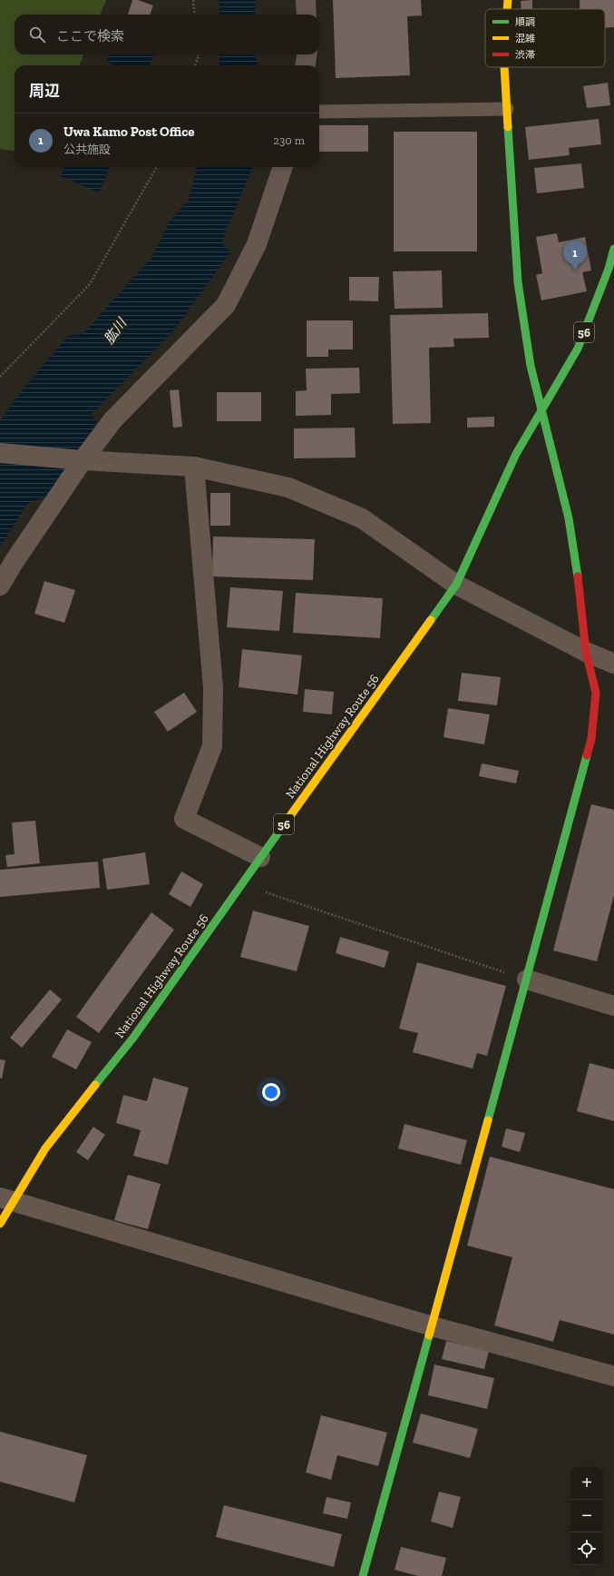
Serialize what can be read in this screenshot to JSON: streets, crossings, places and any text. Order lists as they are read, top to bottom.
{
  "streets": {
    "main road": ["56", "National Highway Route 56"]
  },
  "water": ["肱川"],
  "legend": ["順調", "混雑", "渋滞"],
  "page": {
    "search": "ここで検索",
    "heading": "周辺",
    "list": [
      {
        "mark": "1",
        "name": "Uwa Kamo Post Office",
        "note": "公共施設",
        "value": "230 m"
      }
    ],
    "pins": "1",
    "map_buttons": ["+", "−"]
  }
}
